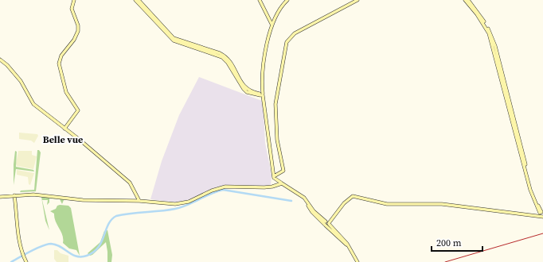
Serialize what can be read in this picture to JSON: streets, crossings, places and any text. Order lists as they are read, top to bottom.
{
  "districts": ["Belle vue"],
  "scale_bar": "200 m"
}
